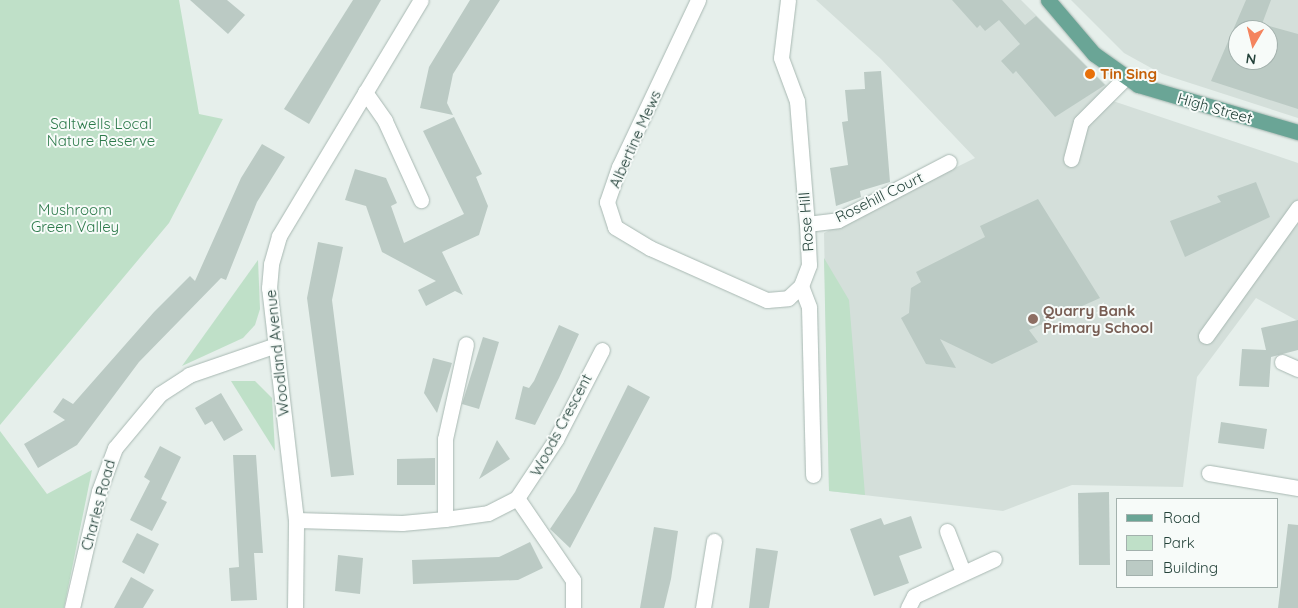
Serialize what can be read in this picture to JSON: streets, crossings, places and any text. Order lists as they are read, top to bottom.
{
  "streets": {
    "main road": ["High Street"],
    "street": [
      "Albertine Mews",
      "Rosehill Court",
      "Rose Hill",
      "Woodland Avenue",
      "Woods Crescent",
      "Charles Road"
    ]
  },
  "crossings": [
    ["Albertine Mews", "Rose Hill"],
    ["Rosehill Court", "Rose Hill"],
    ["Woodland Avenue", "Woods Crescent"],
    ["Woodland Avenue", "Charles Road"]
  ],
  "parks": ["Saltwells Local Nature Reserve", "Mushroom Green Valley"],
  "places": ["Tin Sing", "Quarry Bank Primary School"],
  "legend": ["Road", "Park", "Building"],
  "north": "bottom"
}
